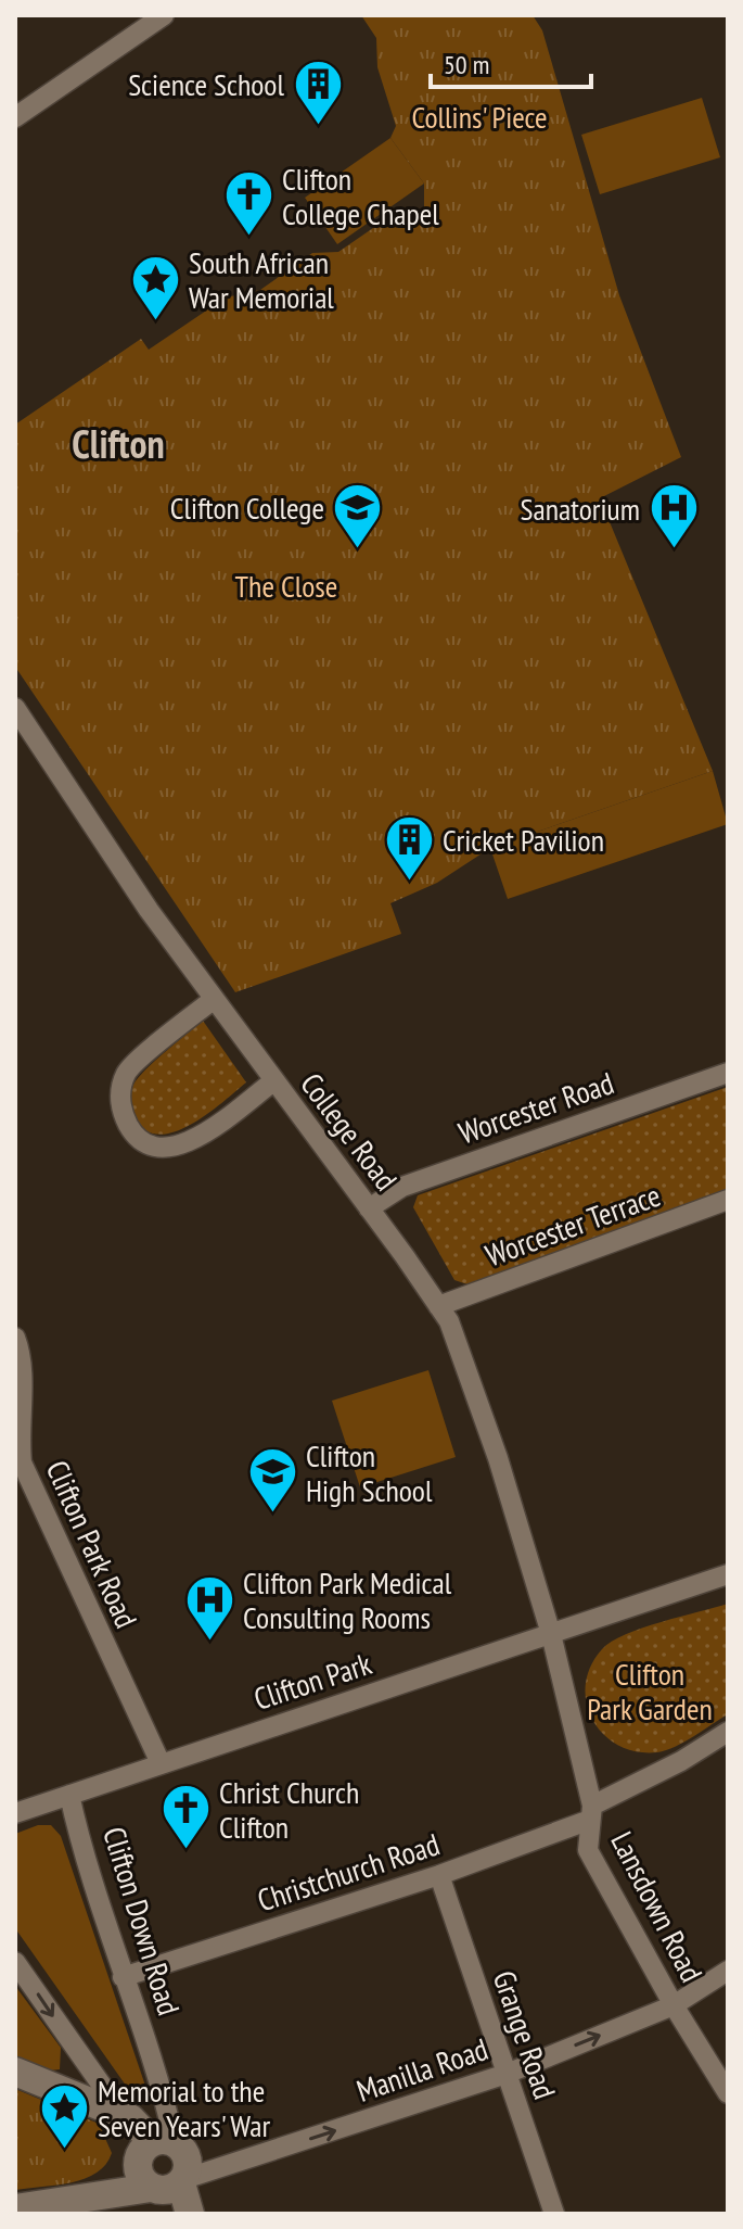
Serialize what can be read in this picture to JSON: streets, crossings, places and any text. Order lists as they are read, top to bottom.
{
  "streets": {
    "main road": ["Clifton Down Road"],
    "street": [
      "Worcester Road",
      "College Road",
      "Worcester Terrace",
      "Clifton Park Road",
      "Clifton Park",
      "Christchurch Road",
      "Lansdown Road",
      "Grange Road",
      "Manilla Road"
    ]
  },
  "crossings": [
    ["Worcester Road", "College Road"],
    ["College Road", "Worcester Terrace"],
    ["College Road", "Clifton Park"],
    ["College Road", "Lansdown Road"],
    ["Clifton Park Road", "Clifton Park"],
    ["Clifton Park", "Lansdown Road"],
    ["Clifton Park", "Clifton Down Road"],
    ["Christchurch Road", "Lansdown Road"],
    ["Christchurch Road", "Clifton Down Road"],
    ["Christchurch Road", "Grange Road"],
    ["Lansdown Road", "Manilla Road"],
    ["Clifton Down Road", "Manilla Road"],
    ["Grange Road", "Manilla Road"]
  ],
  "one_way": ["Manilla Road"],
  "districts": ["Clifton"],
  "parks": ["Collins' Piece", "The Close", "Clifton Park Garden"],
  "places": {
    "building": ["Science School", "Cricket Pavilion"],
    "church": ["Clifton College Chapel", "Christ Church Clifton"],
    "place": ["South African War Memorial", "Memorial to the Seven Years' War"],
    "school or university": ["Clifton College", "Clifton High School"],
    "hospital": ["Sanatorium", "Clifton Park Medical Consulting Rooms"]
  },
  "scale_bar": "50 m"
}
